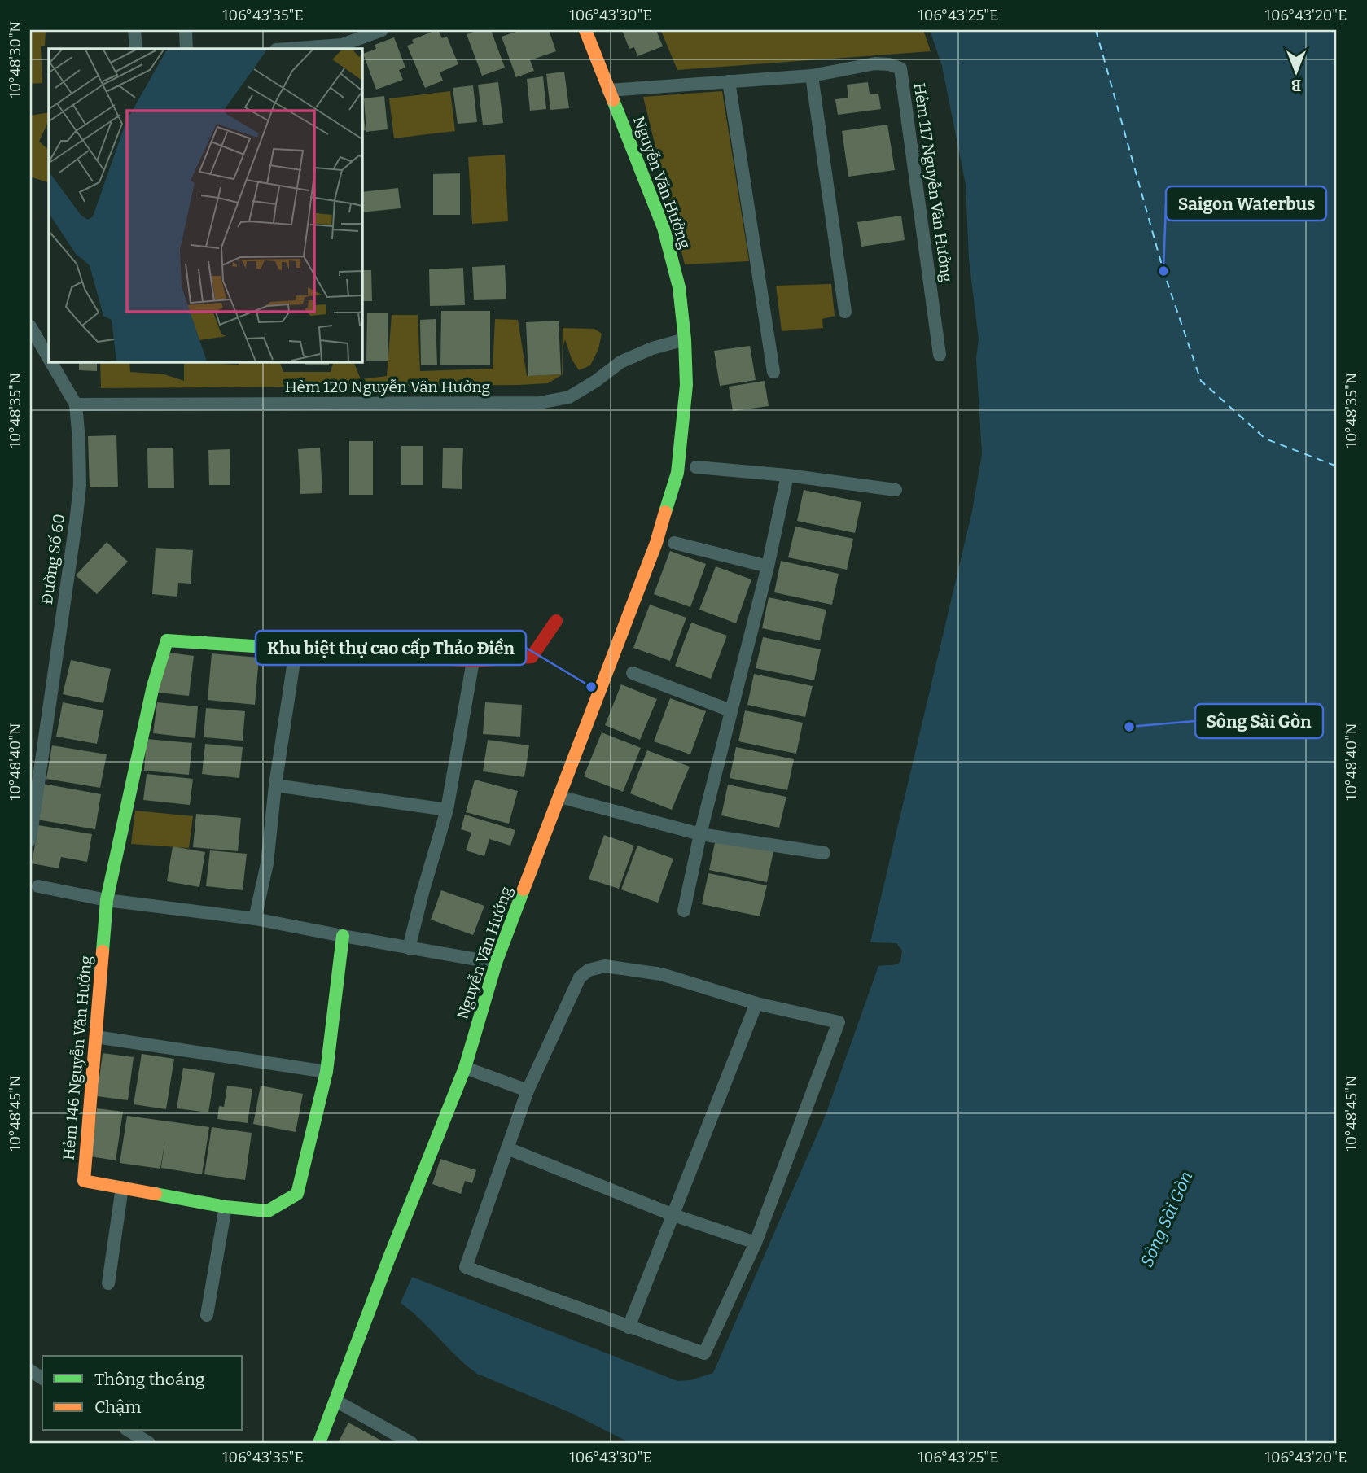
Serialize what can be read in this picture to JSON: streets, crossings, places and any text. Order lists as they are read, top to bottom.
{
  "streets": {
    "main road": ["Nguyễn Văn Hưởng", "Hẻm 146 Nguyễn Văn Hưởng"],
    "street": ["Hẻm 117 Nguyễn Văn Hưởng", "Hẻm 120 Nguyễn Văn Hưởng", "Đường Số 60"]
  },
  "crossings": [
    ["Nguyễn Văn Hưởng", "Hẻm 117 Nguyễn Văn Hưởng"],
    ["Nguyễn Văn Hưởng", "Hẻm 120 Nguyễn Văn Hưởng"],
    ["Hẻm 120 Nguyễn Văn Hưởng", "Đường Số 60"]
  ],
  "water": ["Sông Sài Gòn"],
  "places": ["Saigon Waterbus", "Khu biệt thự cao cấp Thảo Điền", "Sông Sài Gòn"],
  "legend": ["Thông thoáng", "Chậm"],
  "north": "bottom",
  "coordinates": [
    "106°43'35\"E",
    "106°43'30\"E",
    "106°43'25\"E",
    "106°43'20\"E",
    "10°48'30\"N",
    "10°48'35\"N",
    "10°48'40\"N",
    "10°48'45\"N"
  ]
}
